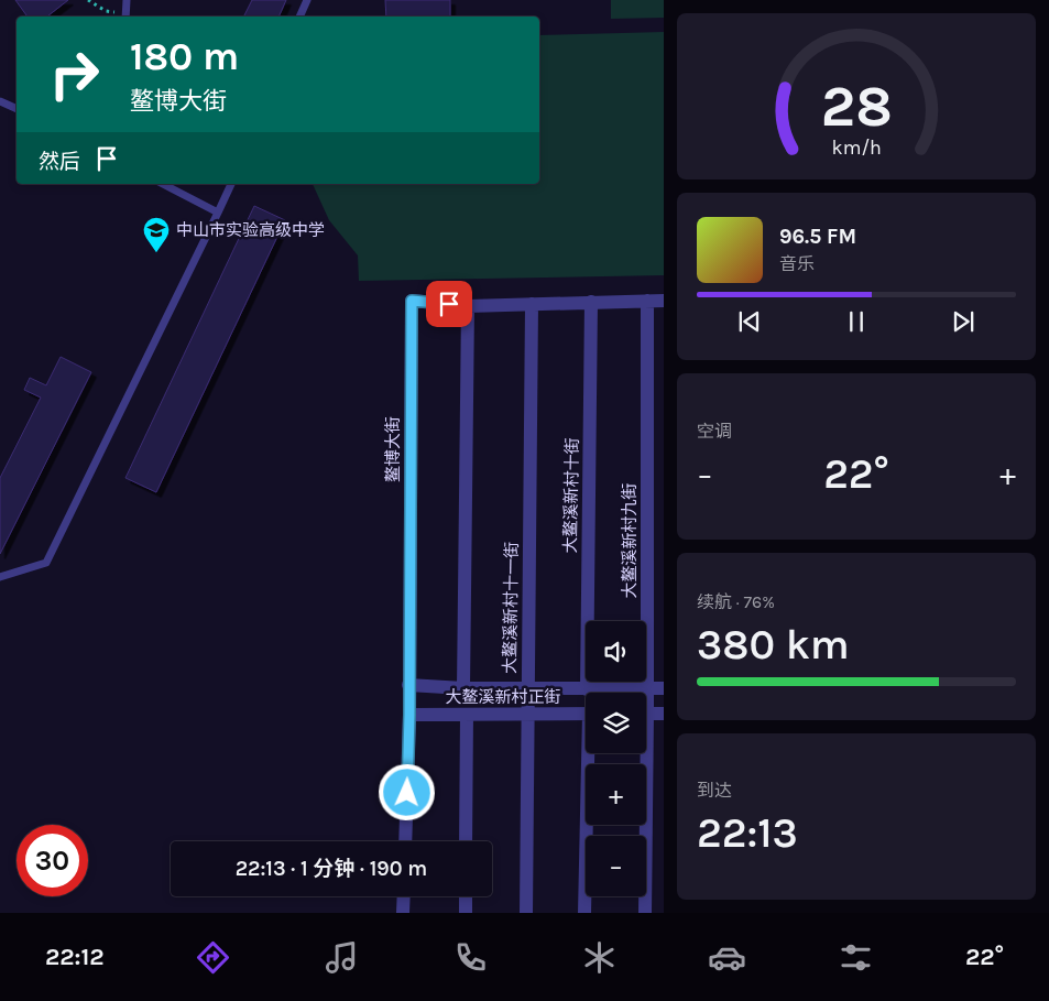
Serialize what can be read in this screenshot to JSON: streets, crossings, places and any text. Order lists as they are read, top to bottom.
{
  "streets": {
    "street": [
      "鳌博大街",
      "大鳌溪新村十街",
      "大鳌溪新村九街",
      "大鳌溪新村十一街",
      "大鳌溪新村正街"
    ]
  },
  "crossings": [
    ["鳌博大街", "大鳌溪新村十街"],
    ["鳌博大街", "大鳌溪新村九街"],
    ["鳌博大街", "大鳌溪新村十一街"],
    ["鳌博大街", "大鳌溪新村正街"],
    ["大鳌溪新村十街", "大鳌溪新村正街"],
    ["大鳌溪新村九街", "大鳌溪新村正街"],
    ["大鳌溪新村十一街", "大鳌溪新村正街"]
  ],
  "places": {
    "school or university": ["中山市实验高级中学"]
  },
  "page": {
    "turn": ["180 m", "鳌博大街"],
    "then": "然后",
    "song": ["96.5 FM", "音乐"],
    "tile": [
      "空调",
      ["续航 · 76%", "380 km"],
      ["到达", "22:13"]
    ],
    "heat": ["−", "22°", "+"],
    "map_buttons": ["+", "−"],
    "limit": "30",
    "trip": "22:13 · 1 分钟 · 190 m",
    "tabs": ["22:12", "22°"],
    "gauge": ["28", "km/h"]
  }
}
